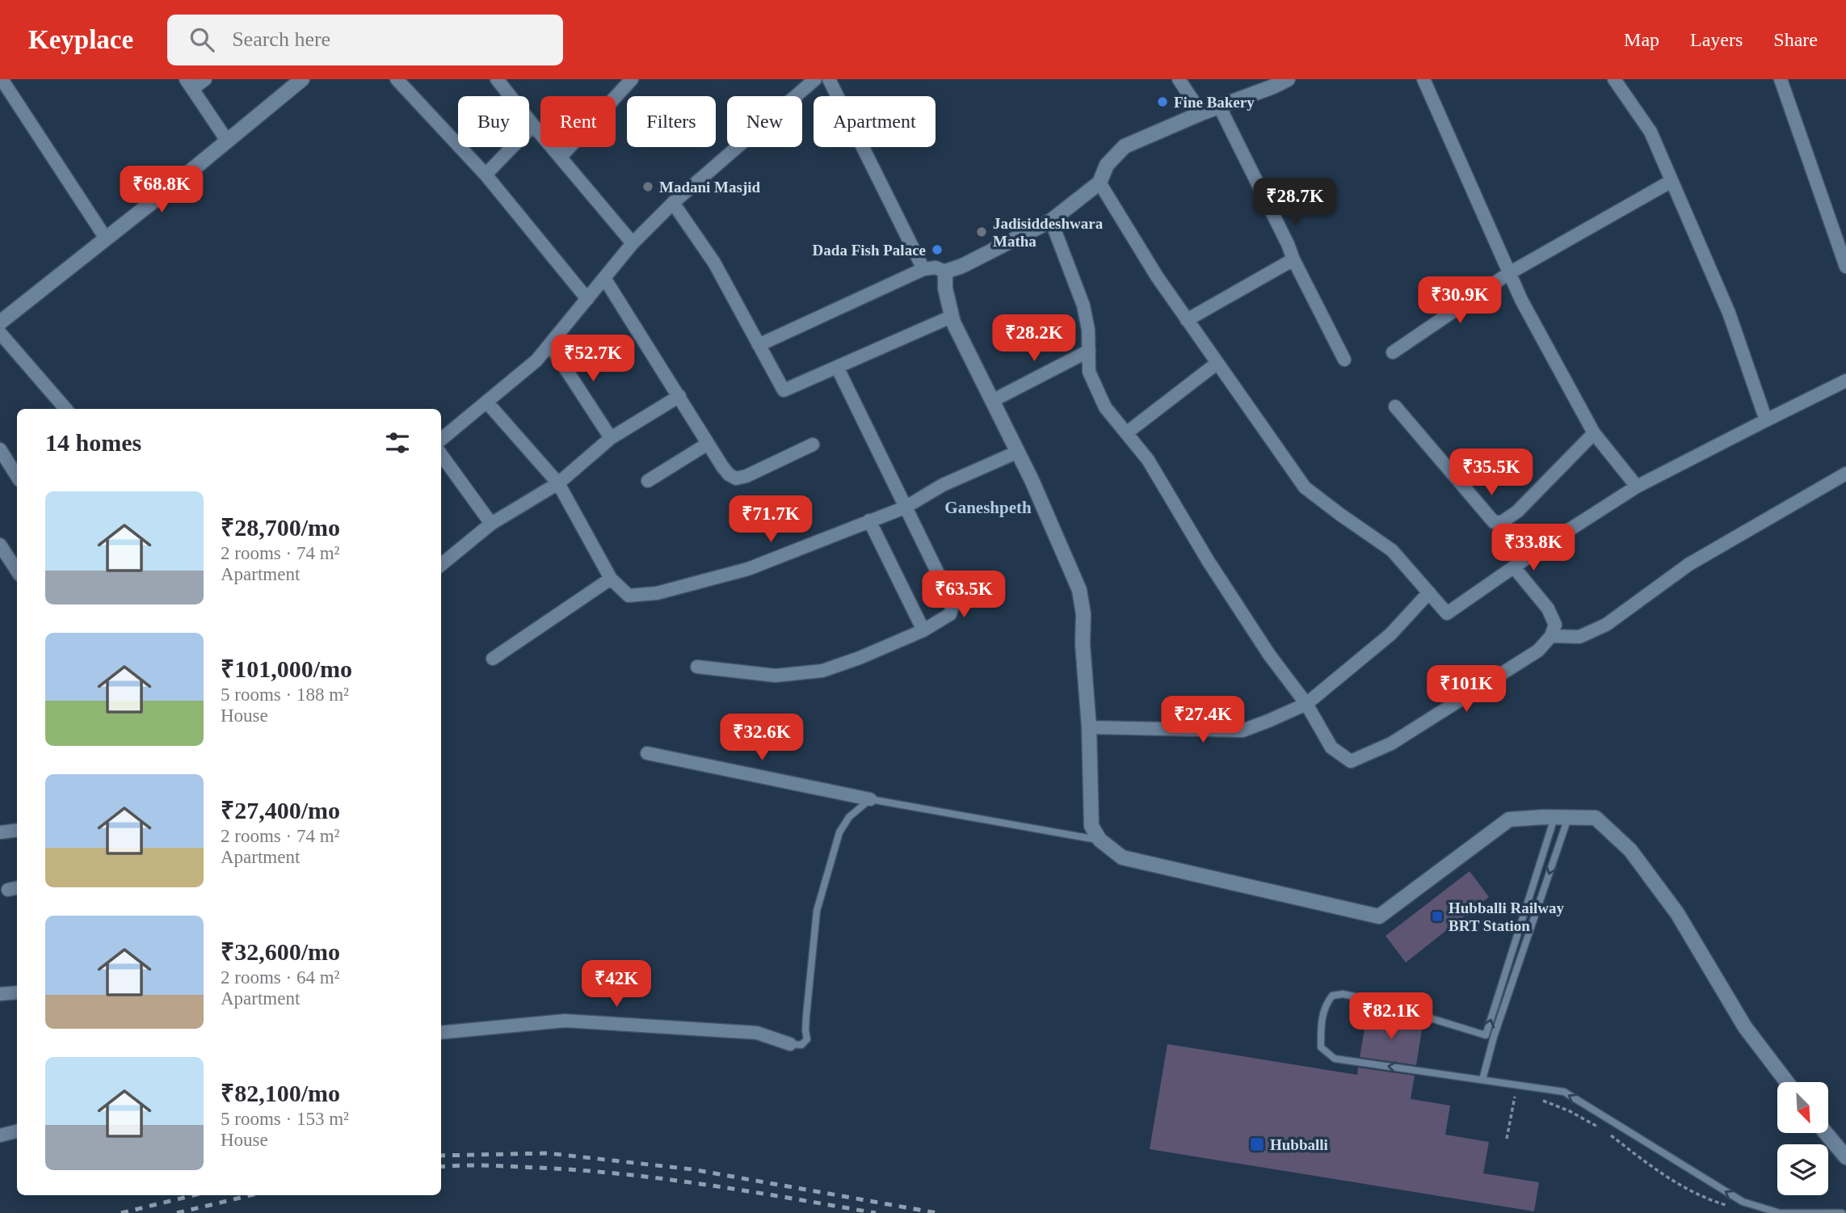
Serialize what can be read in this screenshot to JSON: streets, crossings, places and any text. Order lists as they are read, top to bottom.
{
  "districts": ["Ganeshpeth"],
  "places": {
    "other": [
      "Fine Bakery",
      "Madani Masjid",
      "Jadisiddeshwara Matha",
      "Dada Fish Palace"
    ],
    "transit": ["Hubballi Railway BRT Station", "Hubballi"]
  },
  "north": "bottom right",
  "page": {
    "header": "Keyplace",
    "search": "Search here",
    "nav": ["Map", "Layers", "Share"],
    "chip": [
      "Buy",
      "Rent",
      "Filters",
      "New",
      "Apartment"
    ],
    "price": [
      "₹68.8K",
      "₹28.7K",
      "₹30.9K",
      "₹28.2K",
      "₹52.7K",
      "₹35.5K",
      "₹71.7K",
      "₹33.8K",
      "₹63.5K",
      "₹101K",
      "₹27.4K",
      "₹32.6K",
      "₹42K",
      "₹82.1K"
    ],
    "heading": "14 homes",
    "list": [
      {
        "name": "₹28,700/mo",
        "note": "2 rooms · 74 m² · Apartment"
      },
      {
        "name": "₹101,000/mo",
        "note": "5 rooms · 188 m² · House"
      },
      {
        "name": "₹27,400/mo",
        "note": "2 rooms · 74 m² · Apartment"
      },
      {
        "name": "₹32,600/mo",
        "note": "2 rooms · 64 m² · Apartment"
      },
      {
        "name": "₹82,100/mo",
        "note": "5 rooms · 153 m² · House"
      }
    ]
  }
}
